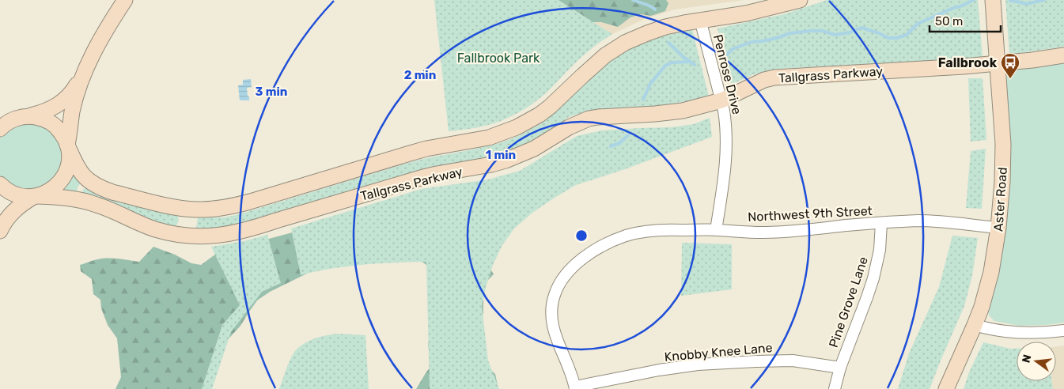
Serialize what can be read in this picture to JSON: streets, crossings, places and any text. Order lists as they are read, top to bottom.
{
  "streets": {
    "street": [
      "Penrose Drive",
      "Tallgrass Parkway",
      "Aster Road",
      "Northwest 9th Street",
      "Pine Grove Lane",
      "Knobby Knee Lane"
    ]
  },
  "crossings": [
    ["Penrose Drive", "Tallgrass Parkway"],
    ["Penrose Drive", "Northwest 9th Street"],
    ["Tallgrass Parkway", "Aster Road"],
    ["Aster Road", "Northwest 9th Street"],
    ["Northwest 9th Street", "Pine Grove Lane"],
    ["Northwest 9th Street", "Knobby Knee Lane"],
    ["Pine Grove Lane", "Knobby Knee Lane"]
  ],
  "parks": ["Fallbrook Park"],
  "places": {
    "bus stop": ["Fallbrook"]
  },
  "scale_bar": "50 m",
  "north": "left",
  "rings": ["2 min", "3 min", "1 min"]
}
